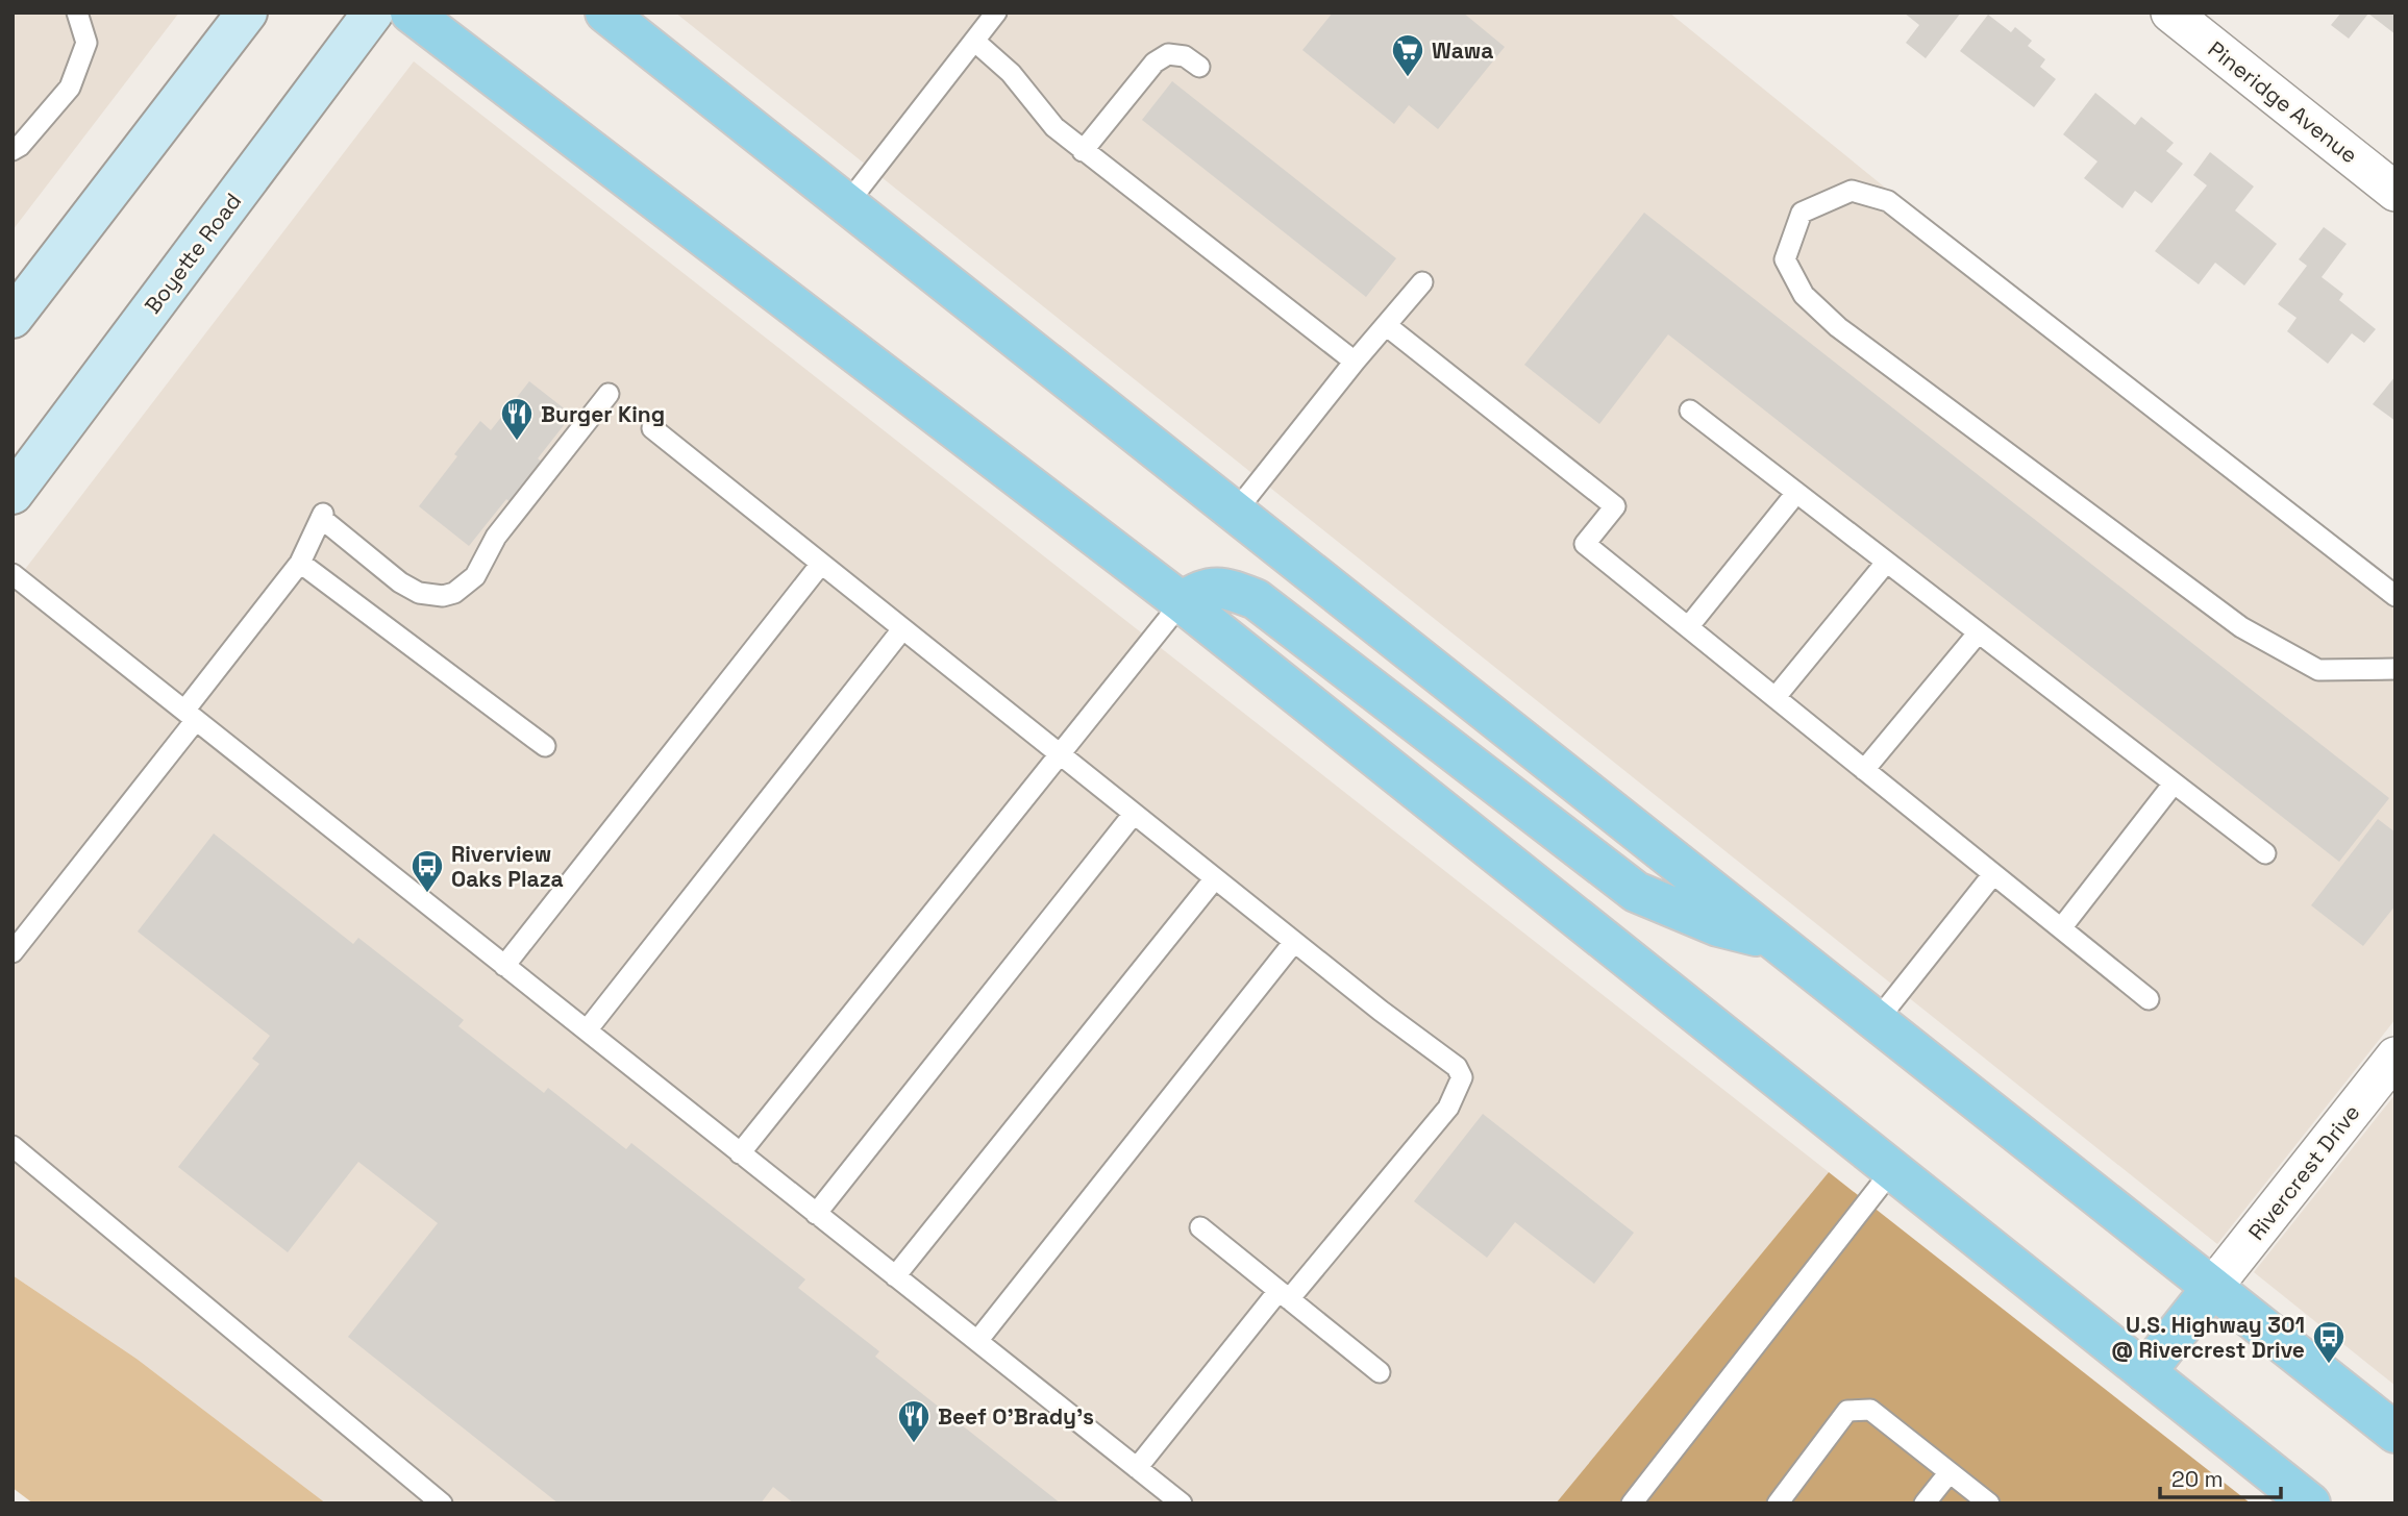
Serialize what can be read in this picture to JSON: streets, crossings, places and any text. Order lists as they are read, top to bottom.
{
  "streets": {
    "main road": ["Boyette Road"],
    "street": ["Pineridge Avenue", "Rivercrest Drive"]
  },
  "places": {
    "supermarket": ["Wawa"],
    "restaurant": ["Burger King", "Beef O'Brady's"],
    "bus stop": ["Riverview Oaks Plaza", "U.S. Highway 301 @ Rivercrest Drive"]
  },
  "scale_bar": "20 m"
}
